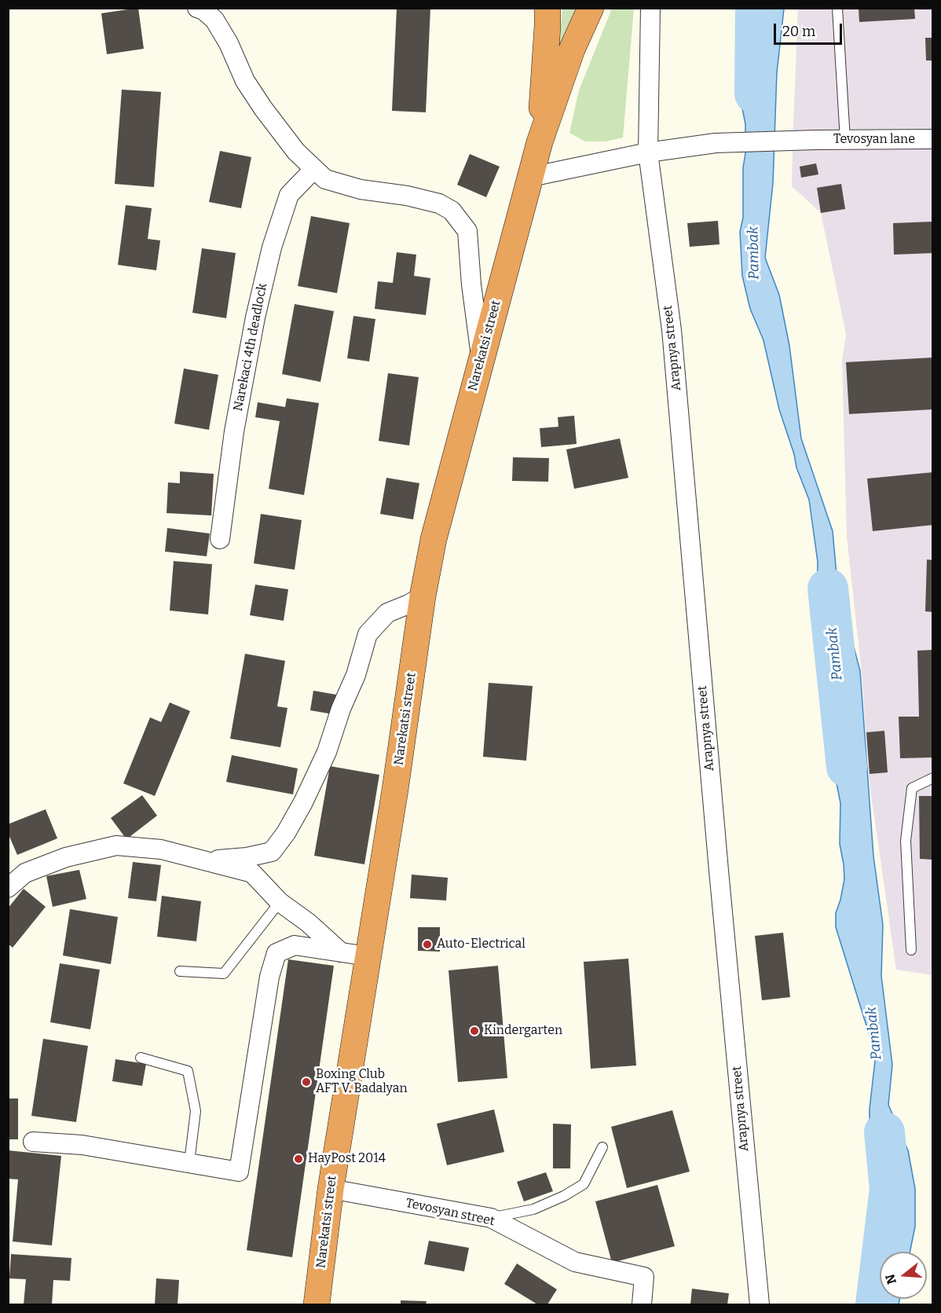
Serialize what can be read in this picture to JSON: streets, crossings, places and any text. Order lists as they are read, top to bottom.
{
  "streets": {
    "highway": ["Narekatsi street"],
    "street": [
      "Tevosyan lane",
      "Narekaci 4th deadlock",
      "Arapnya street",
      "Tevosyan street"
    ]
  },
  "crossings": [
    ["Tevosyan lane", "Narekatsi street"],
    ["Tevosyan lane", "Arapnya street"],
    ["Narekatsi street", "Tevosyan street"]
  ],
  "water": ["Pambak"],
  "places": [
    "Auto-Electrical",
    "Kindergarten",
    "Boxing Club AFT V. Badalyan",
    "HayPost 2014"
  ],
  "scale_bar": "20 m",
  "north": "left"
}
